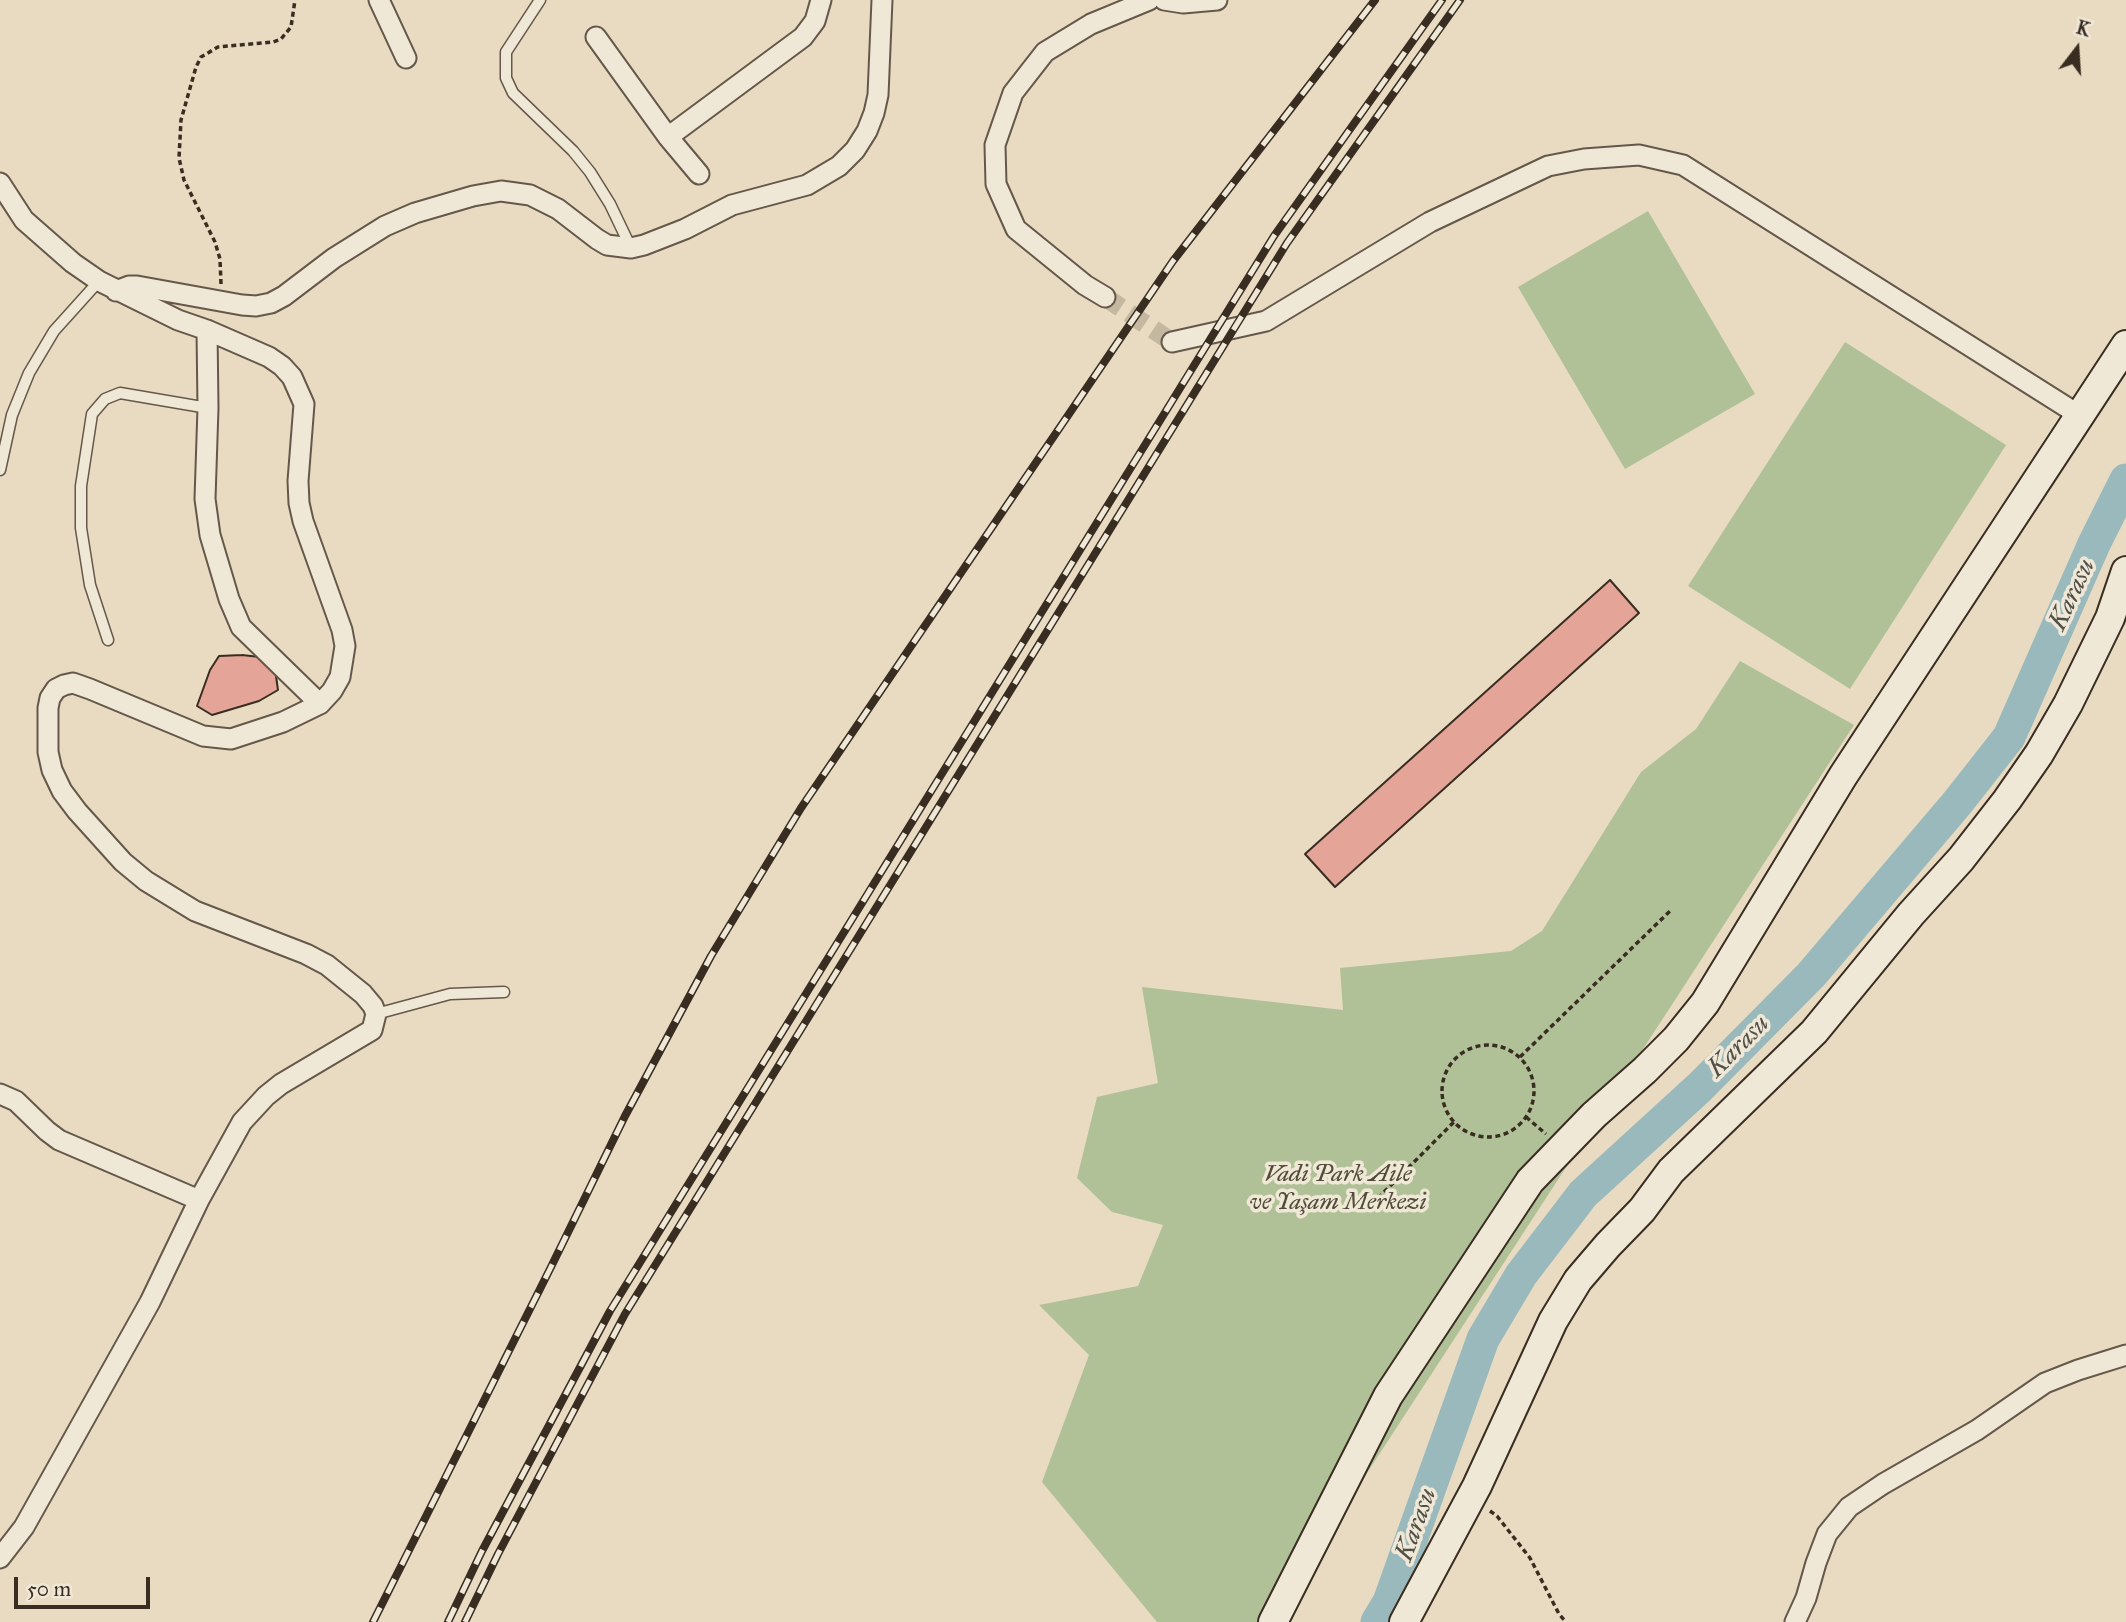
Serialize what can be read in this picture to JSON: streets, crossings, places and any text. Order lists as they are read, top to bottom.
{
  "water": ["Karasu"],
  "parks": ["Vadi Park Aile ve Yaşam Merkezi"],
  "scale_bar": "50 m",
  "north": "top"
}
